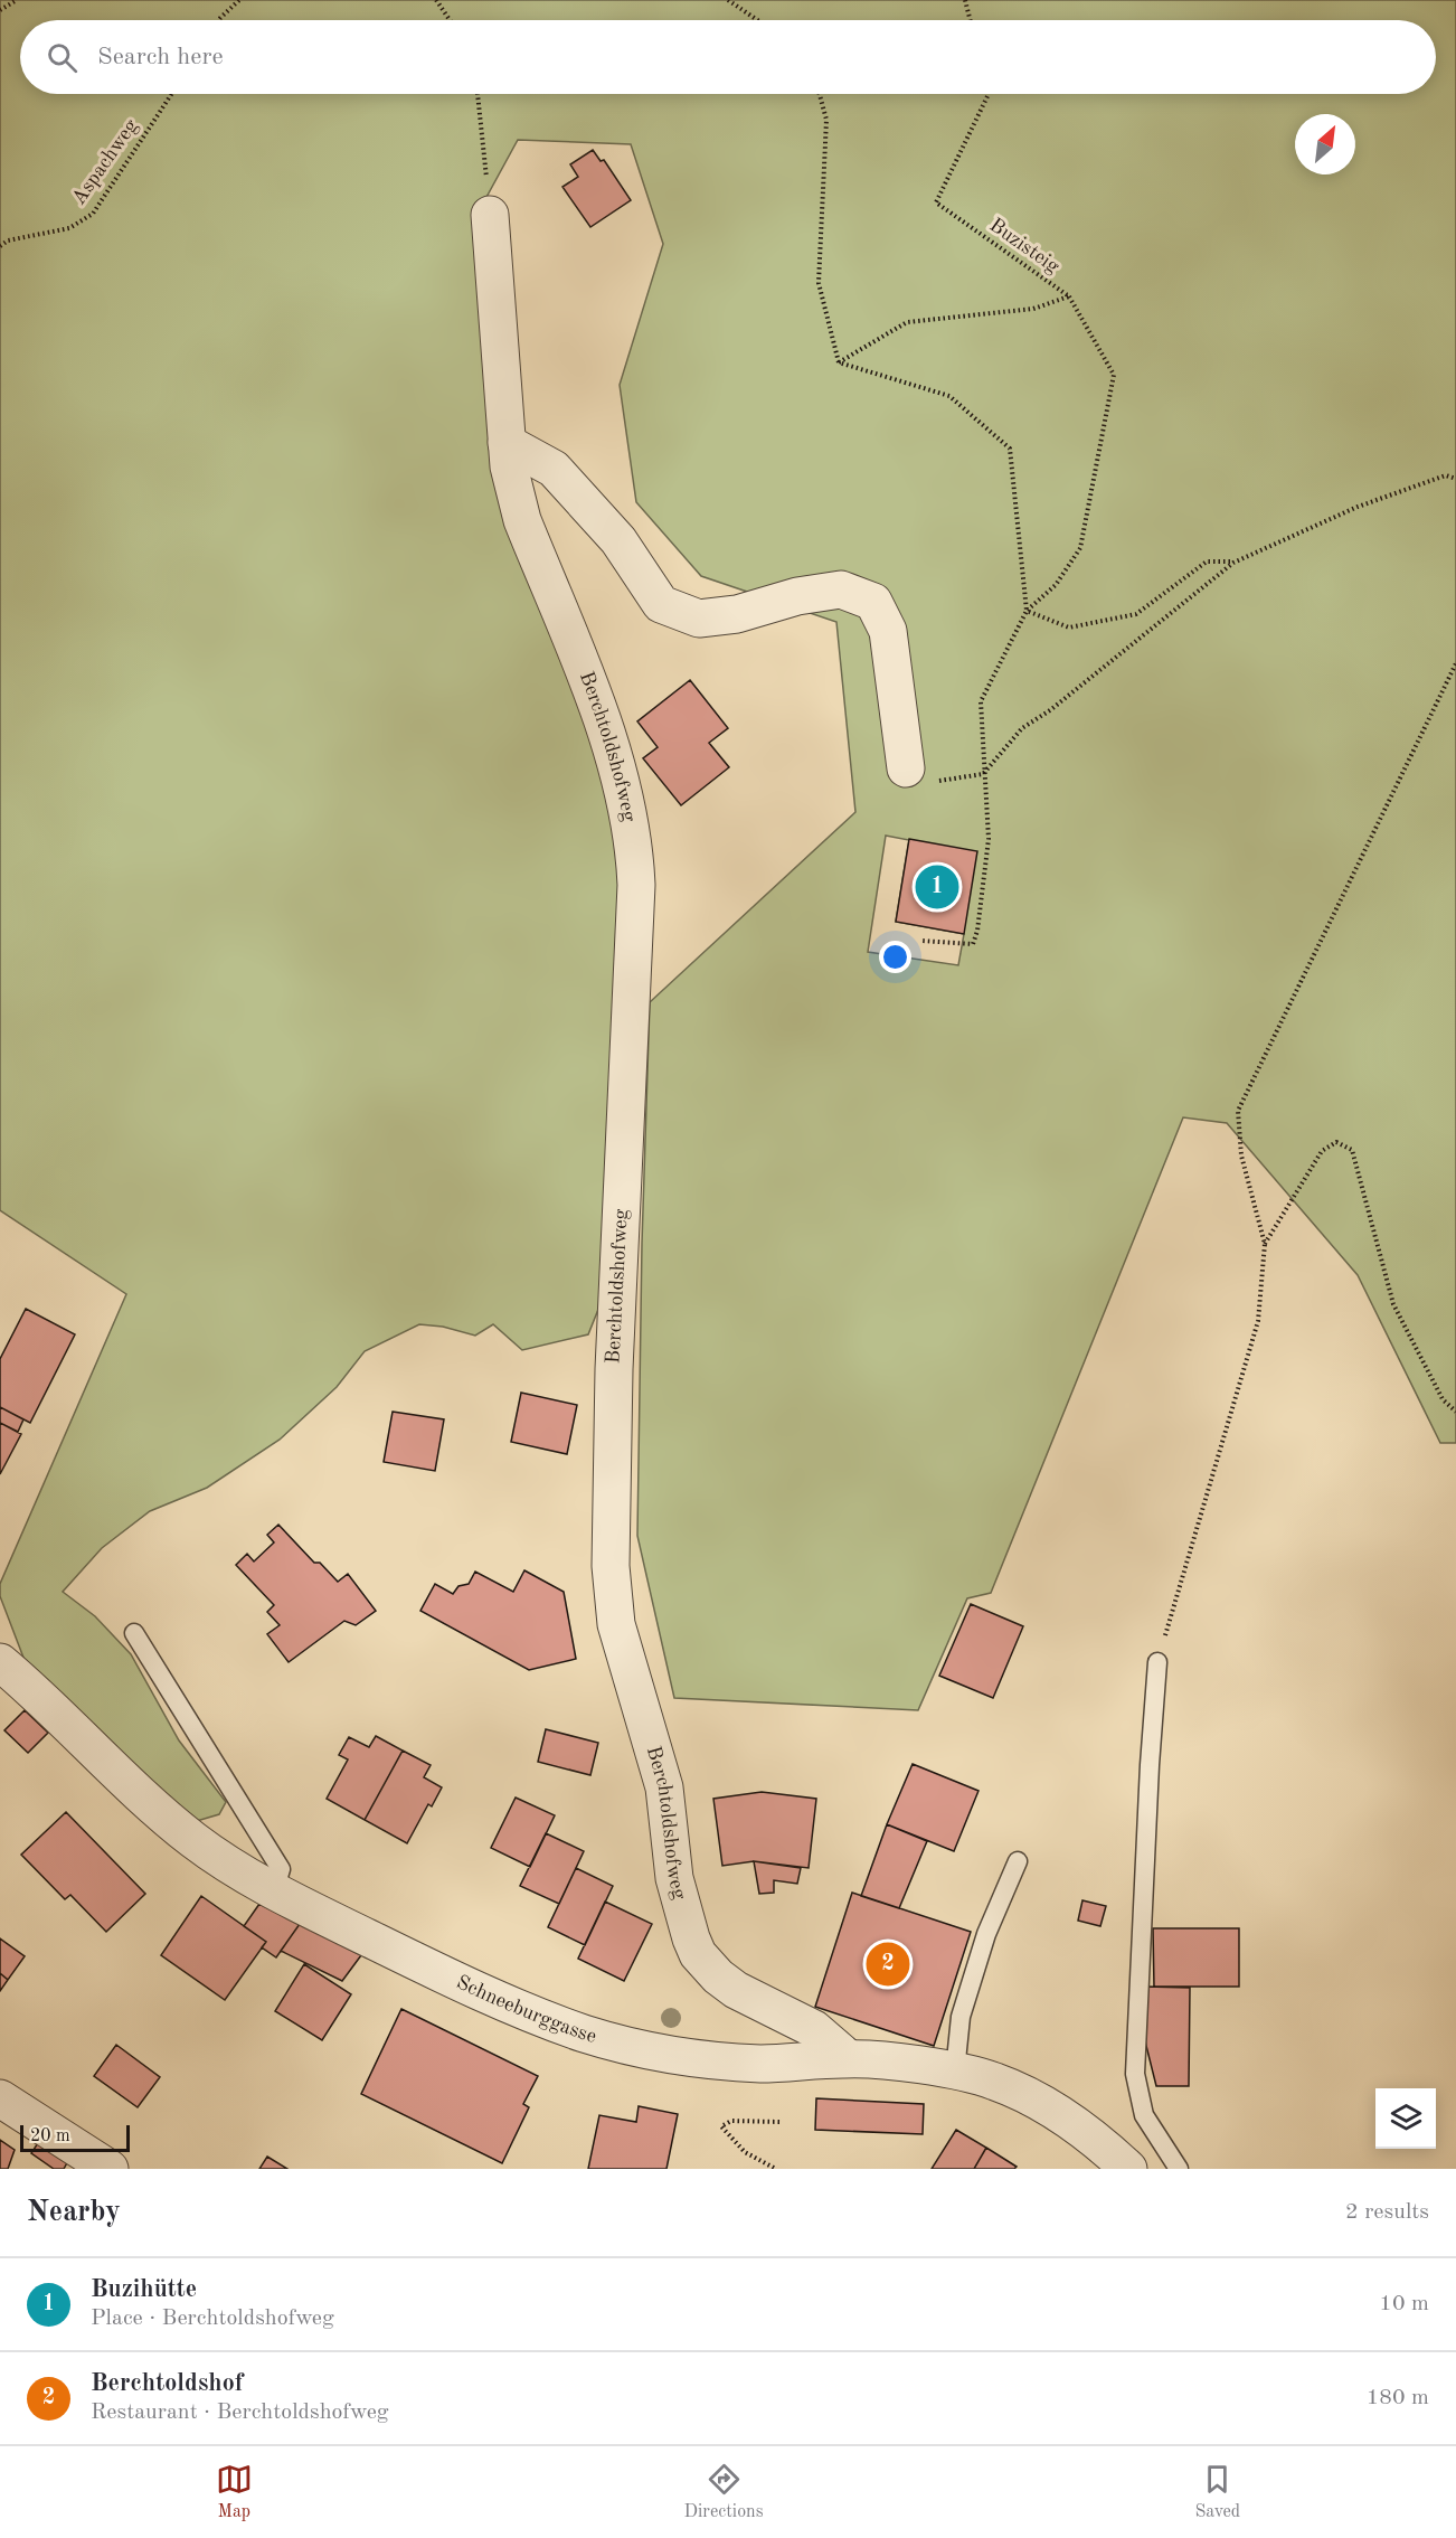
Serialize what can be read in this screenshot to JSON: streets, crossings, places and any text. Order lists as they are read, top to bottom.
{
  "streets": {
    "street": ["Berchtoldshofweg", "Schneeburggasse"],
    "path": ["Aspachweg", "Buzisteig"]
  },
  "crossings": [
    ["Berchtoldshofweg", "Schneeburggasse"]
  ],
  "scale_bar": "20 m",
  "north": "top right",
  "page": {
    "search": "Search here",
    "pins": ["1", "2"],
    "scale": "20 m",
    "heading": ["Nearby", "2 results"],
    "list": [
      {
        "mark": "1",
        "name": "Buzihütte",
        "note": "Place · Berchtoldshofweg",
        "value": "10 m"
      },
      {
        "mark": "2",
        "name": "Berchtoldshof",
        "note": "Restaurant · Berchtoldshofweg",
        "value": "180 m"
      }
    ],
    "nav": ["Map", "Directions", "Saved"]
  }
}
